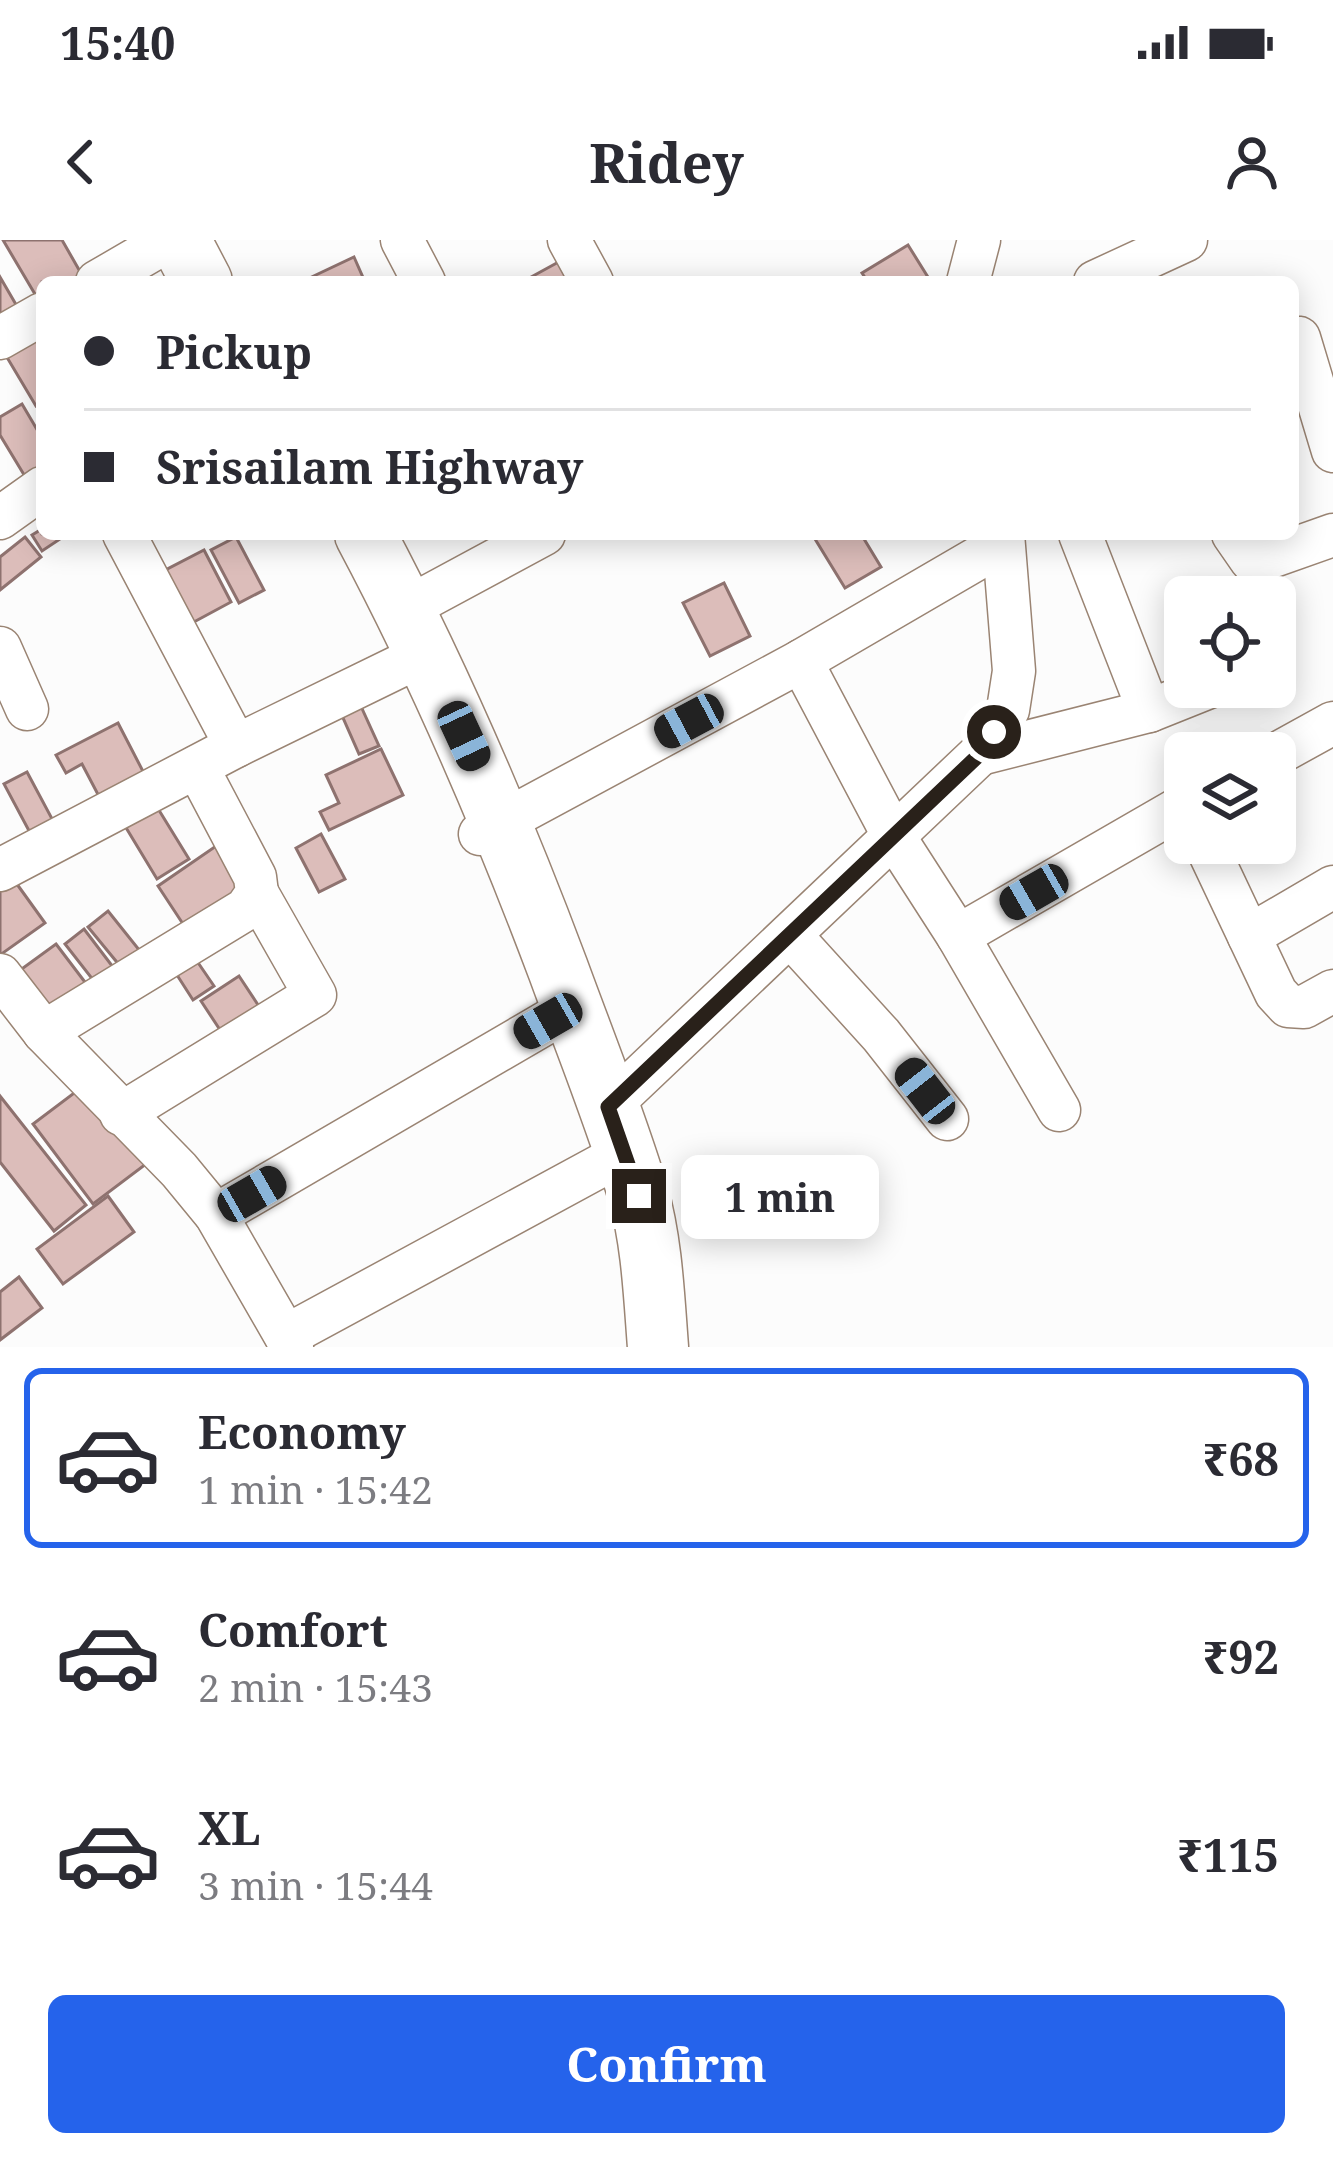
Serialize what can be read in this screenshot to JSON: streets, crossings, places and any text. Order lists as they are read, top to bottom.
{
  "page": {
    "status": "15:40",
    "header": "Ridey",
    "banner": ["Pickup", "Srisailam Highway"],
    "bubble": "1 min",
    "list": [
      {
        "name": "Economy",
        "note": "1 min · 15:42",
        "value": "₹68"
      },
      {
        "name": "Comfort",
        "note": "2 min · 15:43",
        "value": "₹92"
      },
      {
        "name": "XL",
        "note": "3 min · 15:44",
        "value": "₹115"
      }
    ],
    "buttons": "Confirm"
  }
}
